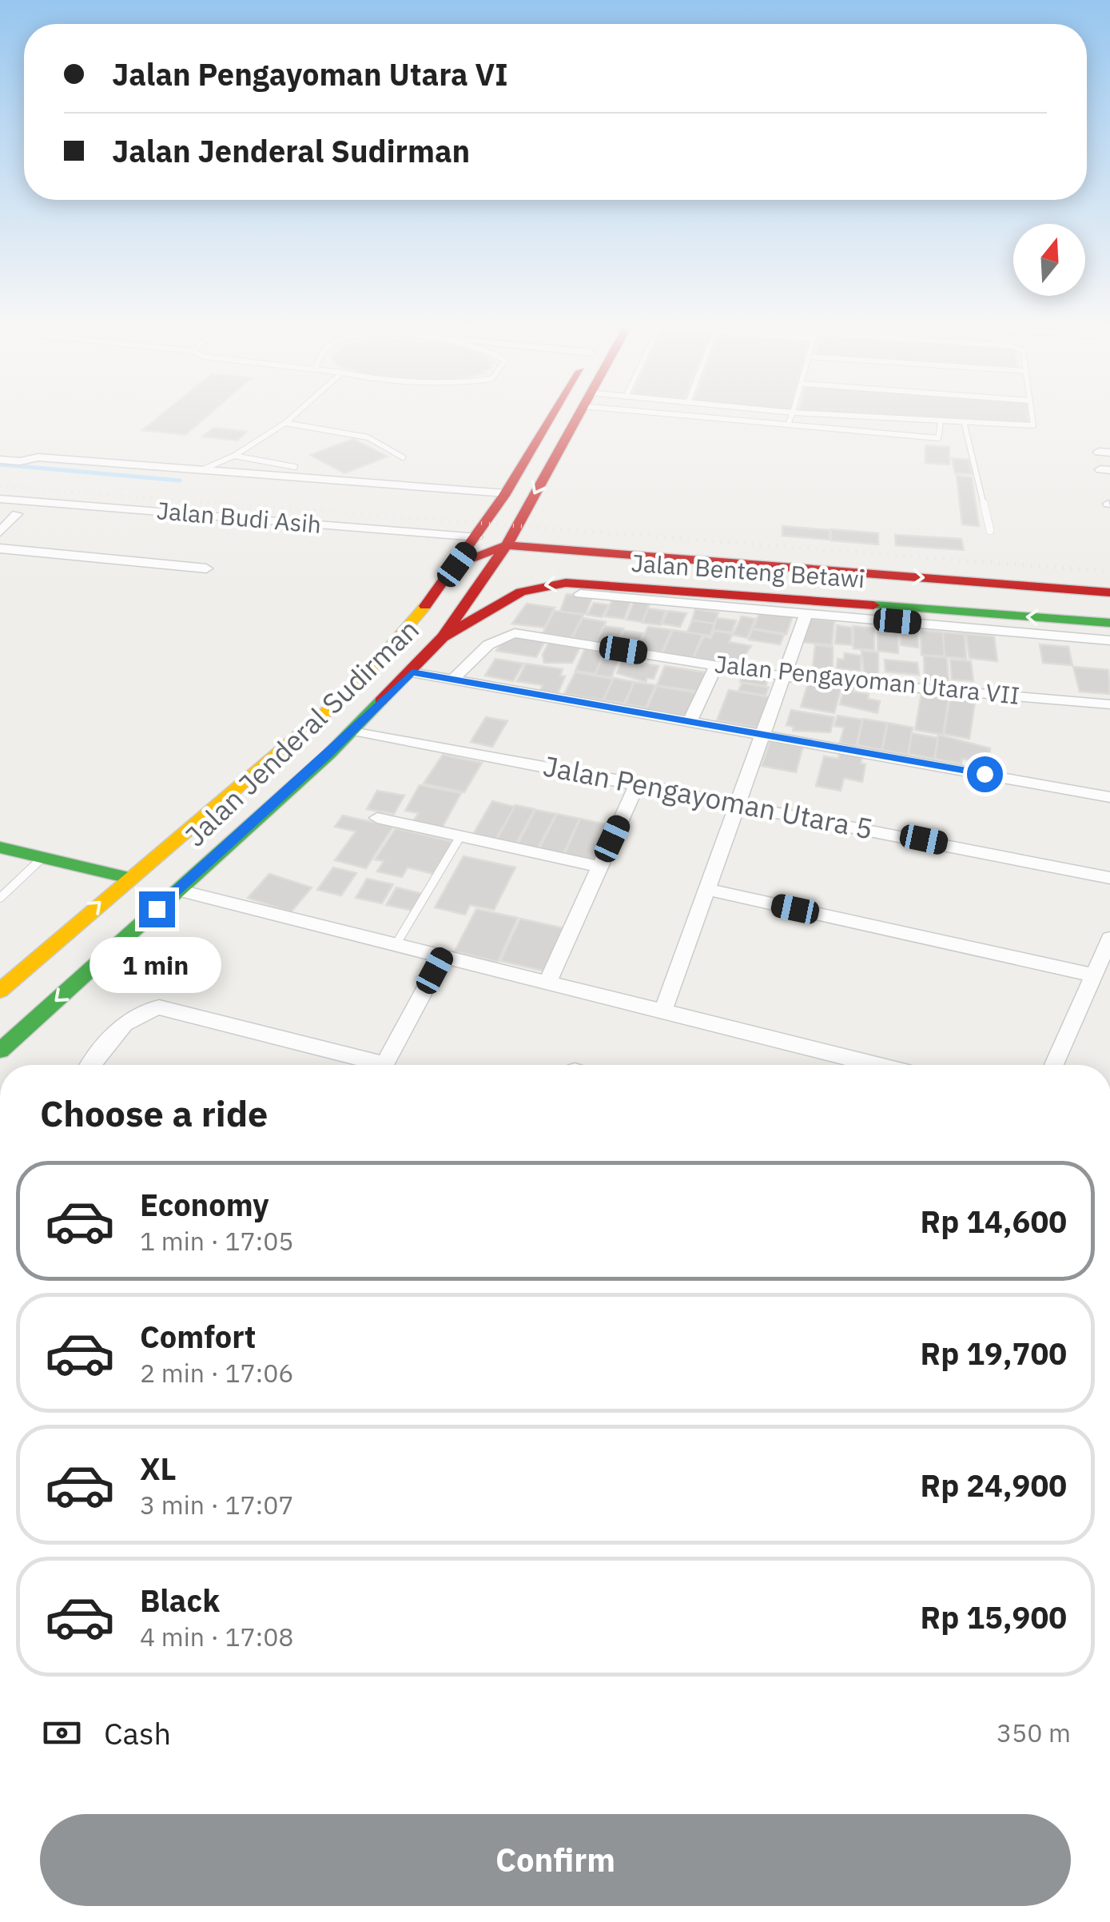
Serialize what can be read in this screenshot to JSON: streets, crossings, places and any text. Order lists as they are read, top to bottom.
{
  "streets": {
    "main road": ["Jalan Benteng Betawi", "Jalan Jenderal Sudirman"],
    "street": ["Jalan Budi Asih", "Jalan Pengayoman Utara VII", "Jalan Pengayoman Utara 5"]
  },
  "crossings": [
    ["Jalan Budi Asih", "Jalan Jenderal Sudirman"],
    ["Jalan Benteng Betawi", "Jalan Jenderal Sudirman"],
    ["Jalan Jenderal Sudirman", "Jalan Pengayoman Utara 5"]
  ],
  "north": "top",
  "page": {
    "banner": ["Jalan Pengayoman Utara VI", "Jalan Jenderal Sudirman"],
    "bubble": "1 min",
    "heading": "Choose a ride",
    "list": [
      {
        "name": "Economy",
        "note": "1 min · 17:05",
        "value": "Rp 14,600"
      },
      {
        "name": "Comfort",
        "note": "2 min · 17:06",
        "value": "Rp 19,700"
      },
      {
        "name": "XL",
        "note": "3 min · 17:07",
        "value": "Rp 24,900"
      },
      {
        "name": "Black",
        "note": "4 min · 17:08",
        "value": "Rp 15,900"
      }
    ],
    "pay": ["Cash", "350 m"],
    "buttons": "Confirm"
  }
}
